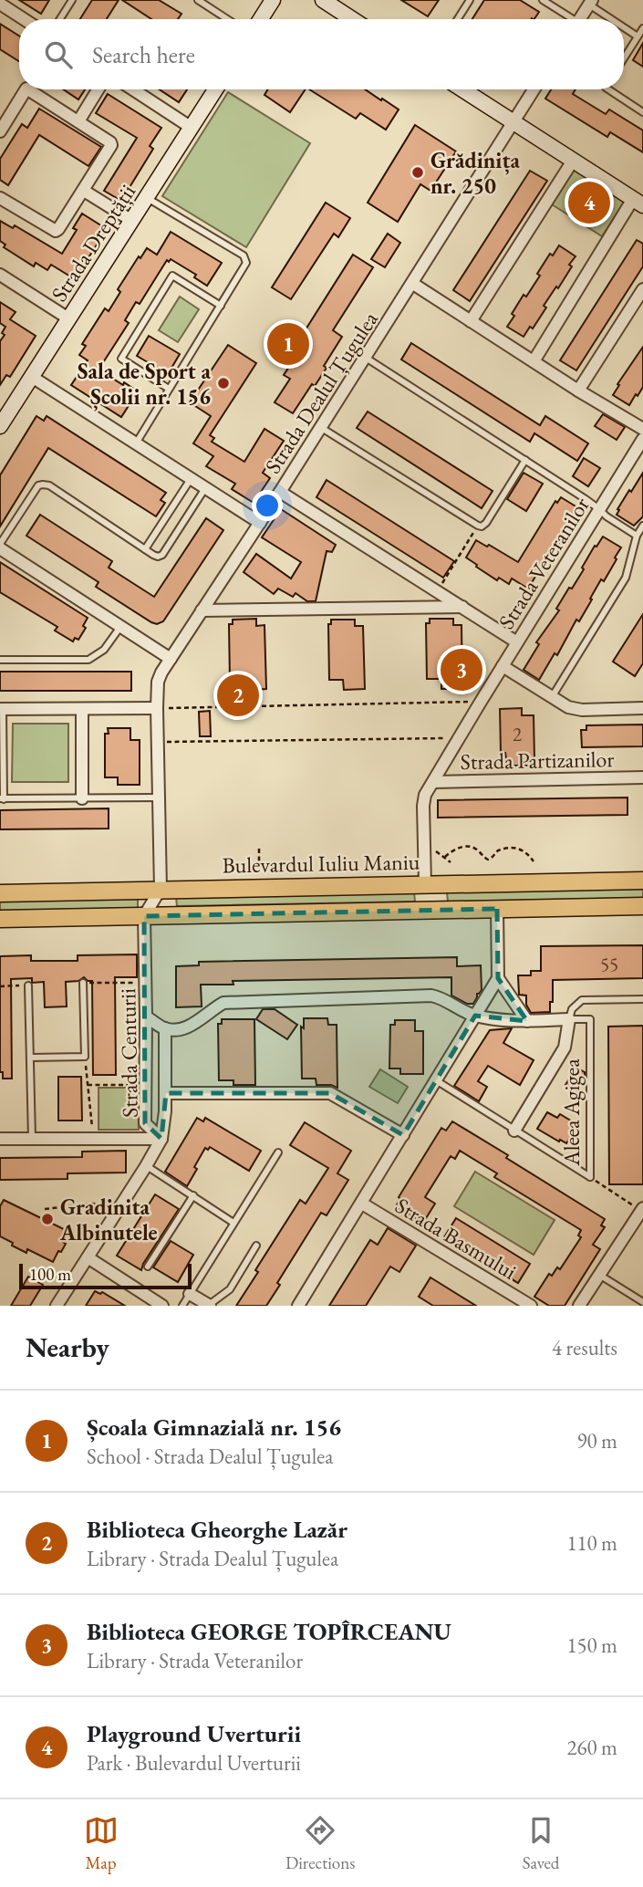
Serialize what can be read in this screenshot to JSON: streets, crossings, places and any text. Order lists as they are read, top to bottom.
{
  "streets": {
    "main road": ["Bulevardul Iuliu Maniu"],
    "street": [
      "Strada Dreptății",
      "Strada Dealul Țugulea",
      "Strada Veteranilor",
      "Strada Partizanilor",
      "Strada Centurii",
      "Aleea Agigea",
      "Strada Basmului"
    ]
  },
  "crossings": [
    ["Strada Dealul Țugulea", "Bulevardul Iuliu Maniu"],
    ["Strada Veteranilor", "Strada Partizanilor"],
    ["Strada Veteranilor", "Bulevardul Iuliu Maniu"]
  ],
  "places": ["Grădinița nr. 250", "Sala de Sport a Școlii nr. 156", "Gradinita Albinutele"],
  "house_numbers": ["2", "55"],
  "scale_bar": "100 m",
  "page": {
    "search": "Search here",
    "pins": [
      "4",
      "1",
      "3",
      "2"
    ],
    "scale": "100 m",
    "heading": ["Nearby", "4 results"],
    "list": [
      {
        "mark": "1",
        "name": "Școala Gimnazială nr. 156",
        "note": "School · Strada Dealul Țugulea",
        "value": "90 m"
      },
      {
        "mark": "2",
        "name": "Biblioteca Gheorghe Lazăr",
        "note": "Library · Strada Dealul Țugulea",
        "value": "110 m"
      },
      {
        "mark": "3",
        "name": "Biblioteca GEORGE TOPÎRCEANU",
        "note": "Library · Strada Veteranilor",
        "value": "150 m"
      },
      {
        "mark": "4",
        "name": "Playground Uverturii",
        "note": "Park · Bulevardul Uverturii",
        "value": "260 m"
      }
    ],
    "nav": ["Map", "Directions", "Saved"]
  }
}
